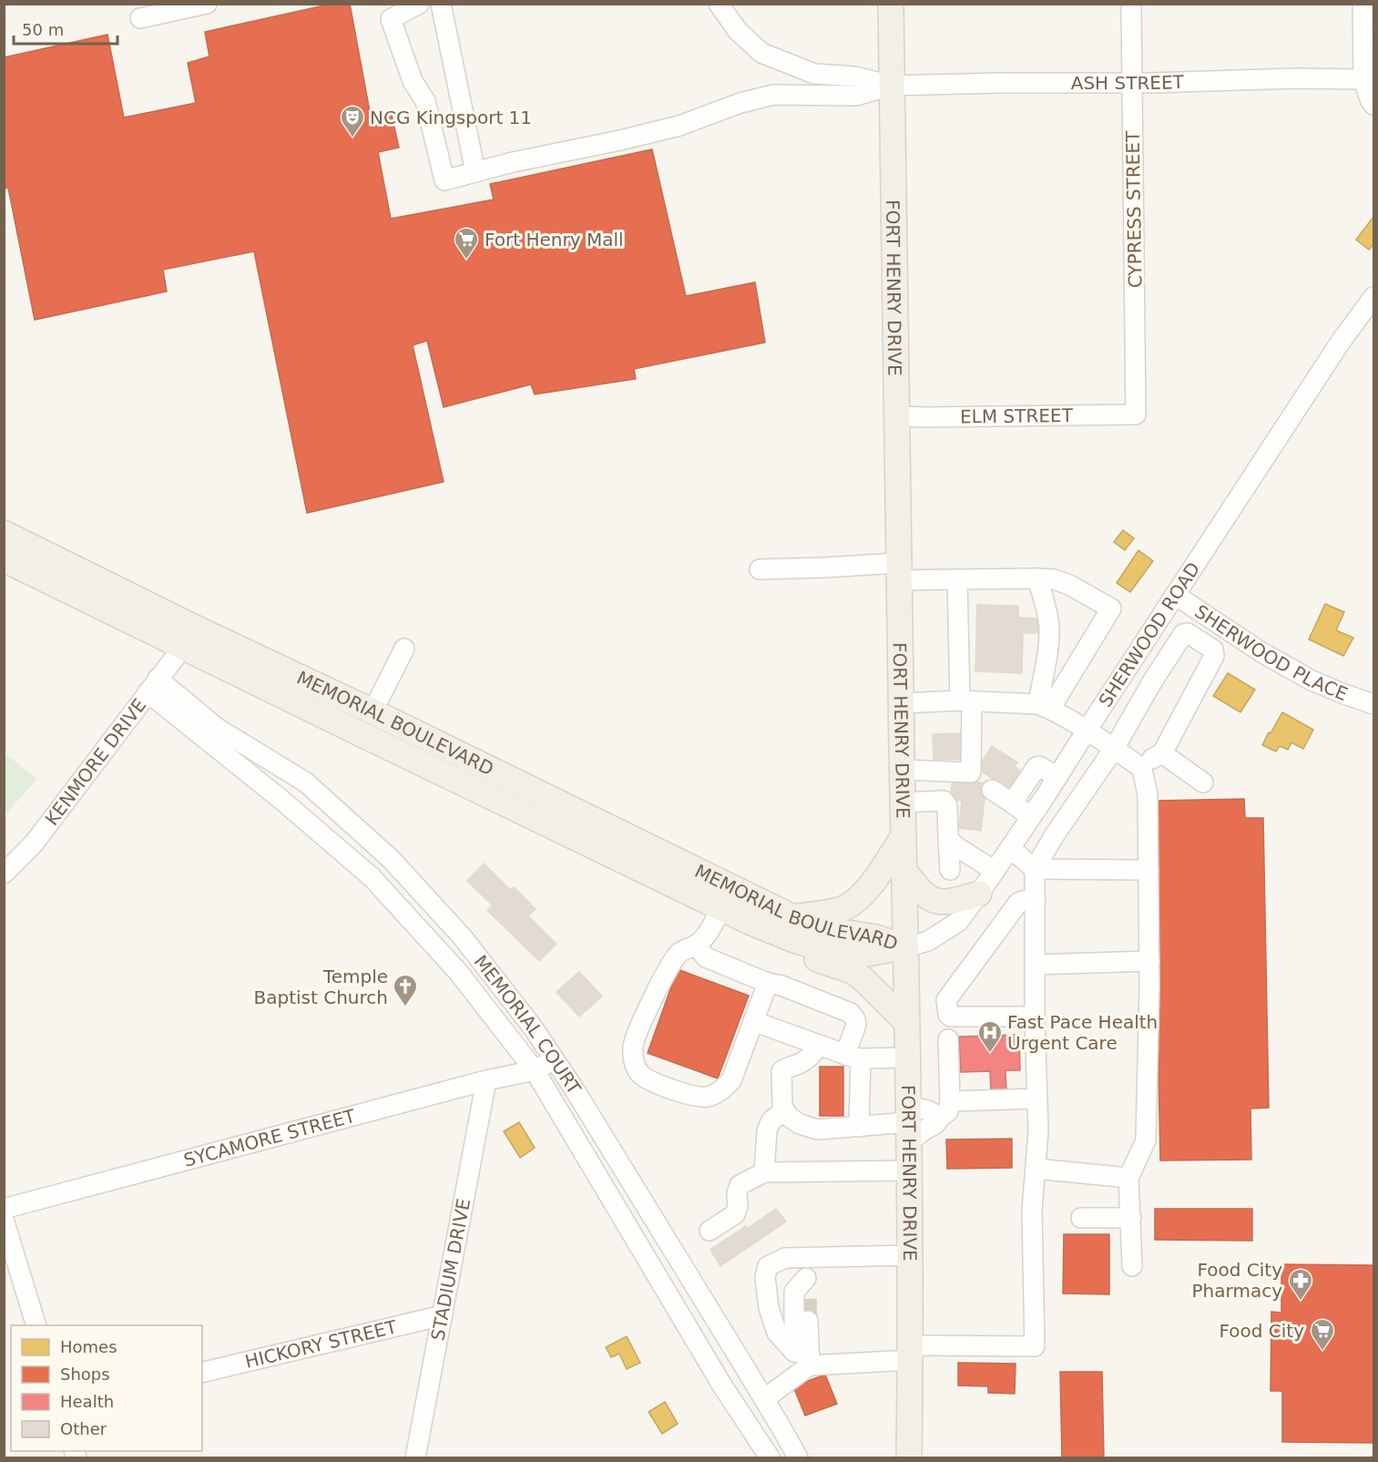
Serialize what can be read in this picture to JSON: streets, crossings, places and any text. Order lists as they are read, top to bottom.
{
  "streets": {
    "main road": ["FORT HENRY DRIVE", "MEMORIAL BOULEVARD"],
    "street": [
      "ASH STREET",
      "CYPRESS STREET",
      "ELM STREET",
      "SHERWOOD ROAD",
      "SHERWOOD PLACE",
      "KENMORE DRIVE",
      "MEMORIAL COURT",
      "SYCAMORE STREET",
      "STADIUM DRIVE",
      "HICKORY STREET"
    ]
  },
  "crossings": [
    ["ASH STREET", "CYPRESS STREET"],
    ["ASH STREET", "FORT HENRY DRIVE"],
    ["CYPRESS STREET", "ELM STREET"],
    ["FORT HENRY DRIVE", "ELM STREET"],
    ["FORT HENRY DRIVE", "SHERWOOD ROAD"],
    ["FORT HENRY DRIVE", "MEMORIAL BOULEVARD"],
    ["SHERWOOD ROAD", "SHERWOOD PLACE"],
    ["SHERWOOD ROAD", "MEMORIAL BOULEVARD"],
    ["MEMORIAL BOULEVARD", "KENMORE DRIVE"],
    ["KENMORE DRIVE", "MEMORIAL COURT"],
    ["MEMORIAL COURT", "SYCAMORE STREET"],
    ["SYCAMORE STREET", "STADIUM DRIVE"],
    ["STADIUM DRIVE", "HICKORY STREET"]
  ],
  "places": {
    "theatre": ["NCG Kingsport 11"],
    "supermarket": ["Fort Henry Mall", "Food City"],
    "church": ["Temple Baptist Church"],
    "hospital": ["Fast Pace Health Urgent Care"],
    "pharmacy": ["Food City Pharmacy"]
  },
  "legend": [
    "Homes",
    "Shops",
    "Health",
    "Other"
  ],
  "scale_bar": "50 m"
}
